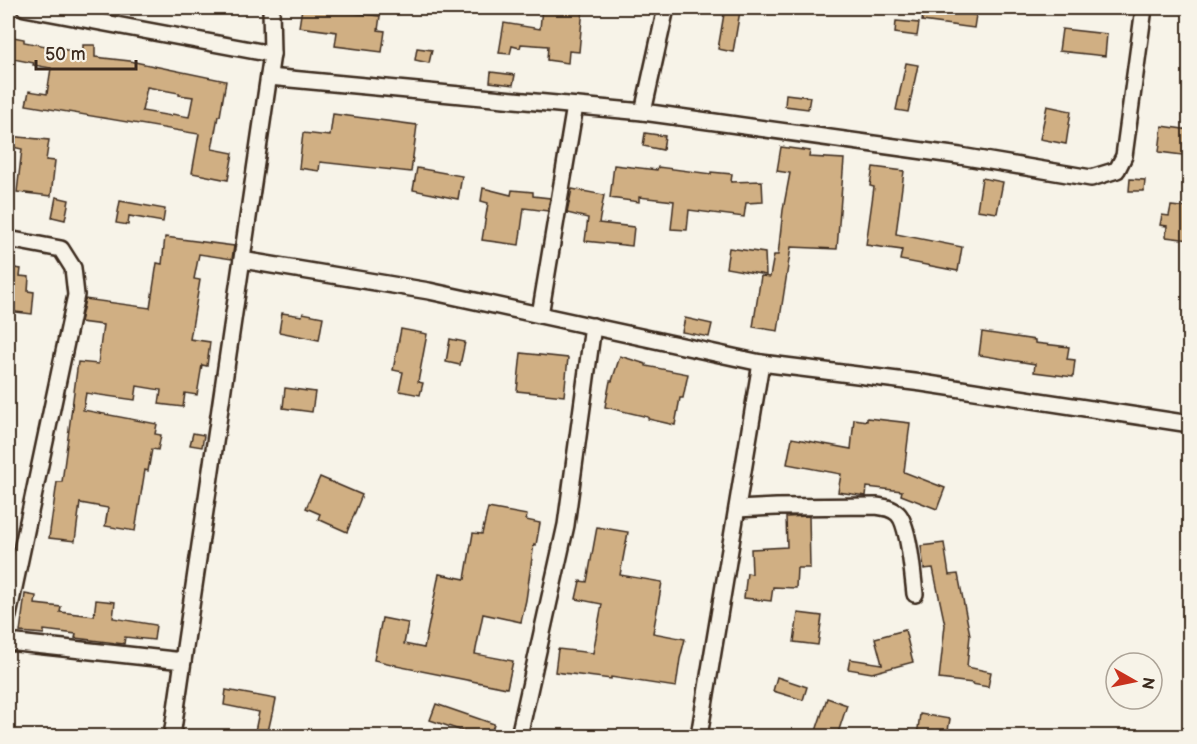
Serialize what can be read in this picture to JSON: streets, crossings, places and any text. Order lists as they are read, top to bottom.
{
  "scale_bar": "50 m",
  "north": "right"
}
